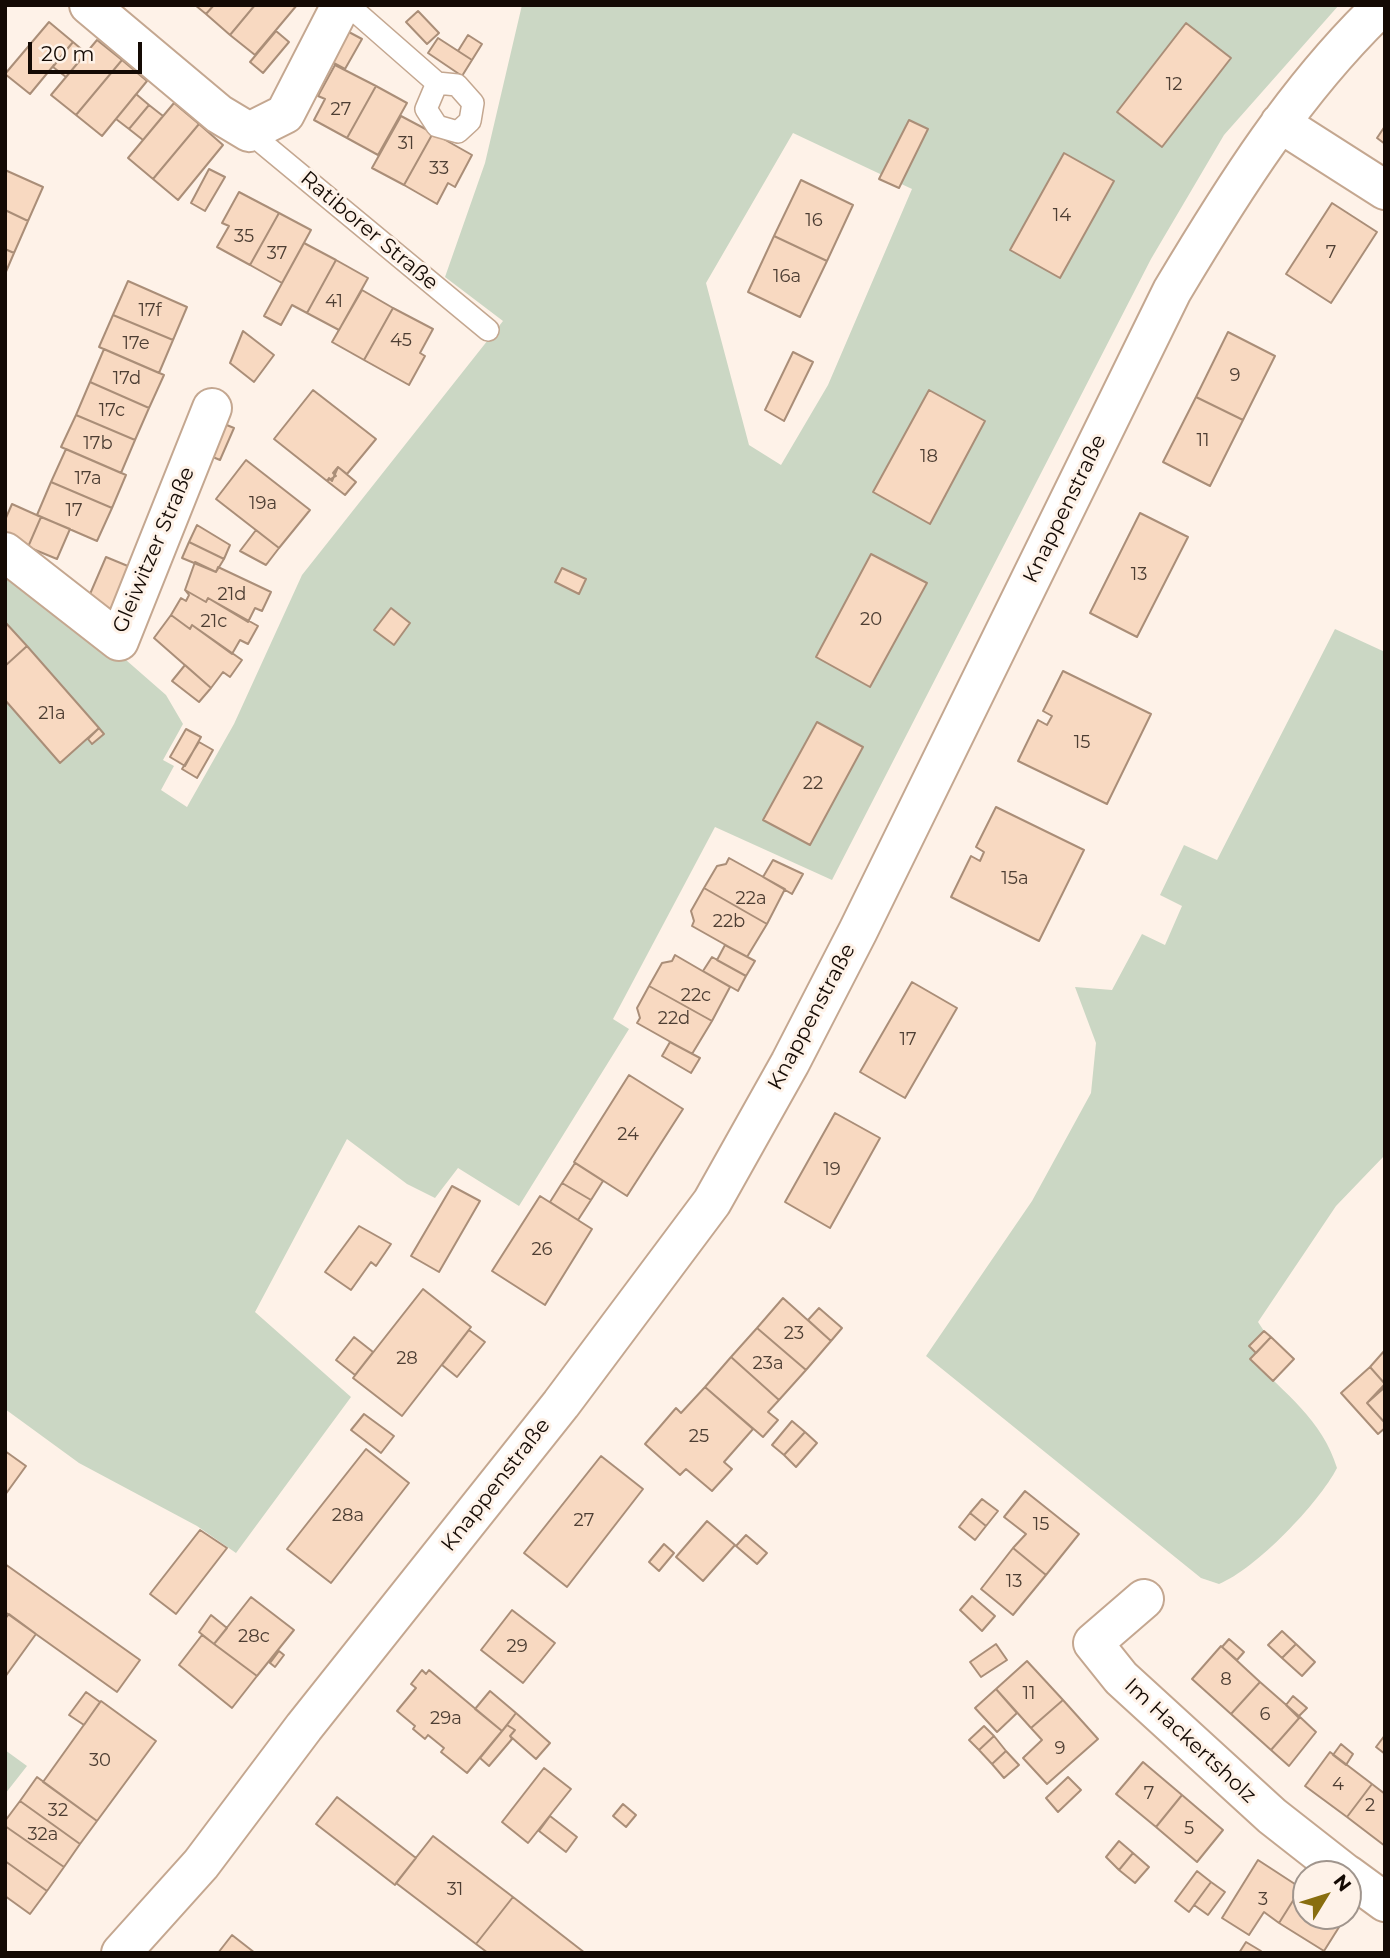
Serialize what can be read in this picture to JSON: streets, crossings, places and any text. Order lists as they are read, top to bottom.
{
  "streets": {
    "street": [
      "Ratiborer Straße",
      "Knappenstraße",
      "Gleiwitzer Straße",
      "Im Hackertsholz"
    ]
  },
  "house_numbers": [
    "12",
    "27",
    "31",
    "33",
    "14",
    "16",
    "35",
    "7",
    "37",
    "16a",
    "41",
    "17f",
    "45",
    "17e",
    "9",
    "17d",
    "17c",
    "11",
    "17b",
    "18",
    "17a",
    "19a",
    "17",
    "13",
    "21d",
    "20",
    "21c",
    "21a",
    "15",
    "22",
    "15a",
    "22a",
    "22b",
    "22c",
    "22d",
    "17",
    "24",
    "19",
    "26",
    "23",
    "28",
    "23a",
    "25",
    "28a",
    "27",
    "15",
    "13",
    "28c",
    "29",
    "8",
    "11",
    "6",
    "29a",
    "9",
    "30",
    "4",
    "7",
    "2",
    "32",
    "5",
    "32a",
    "31",
    "3"
  ],
  "scale_bar": "20 m",
  "north": "top right"
}
